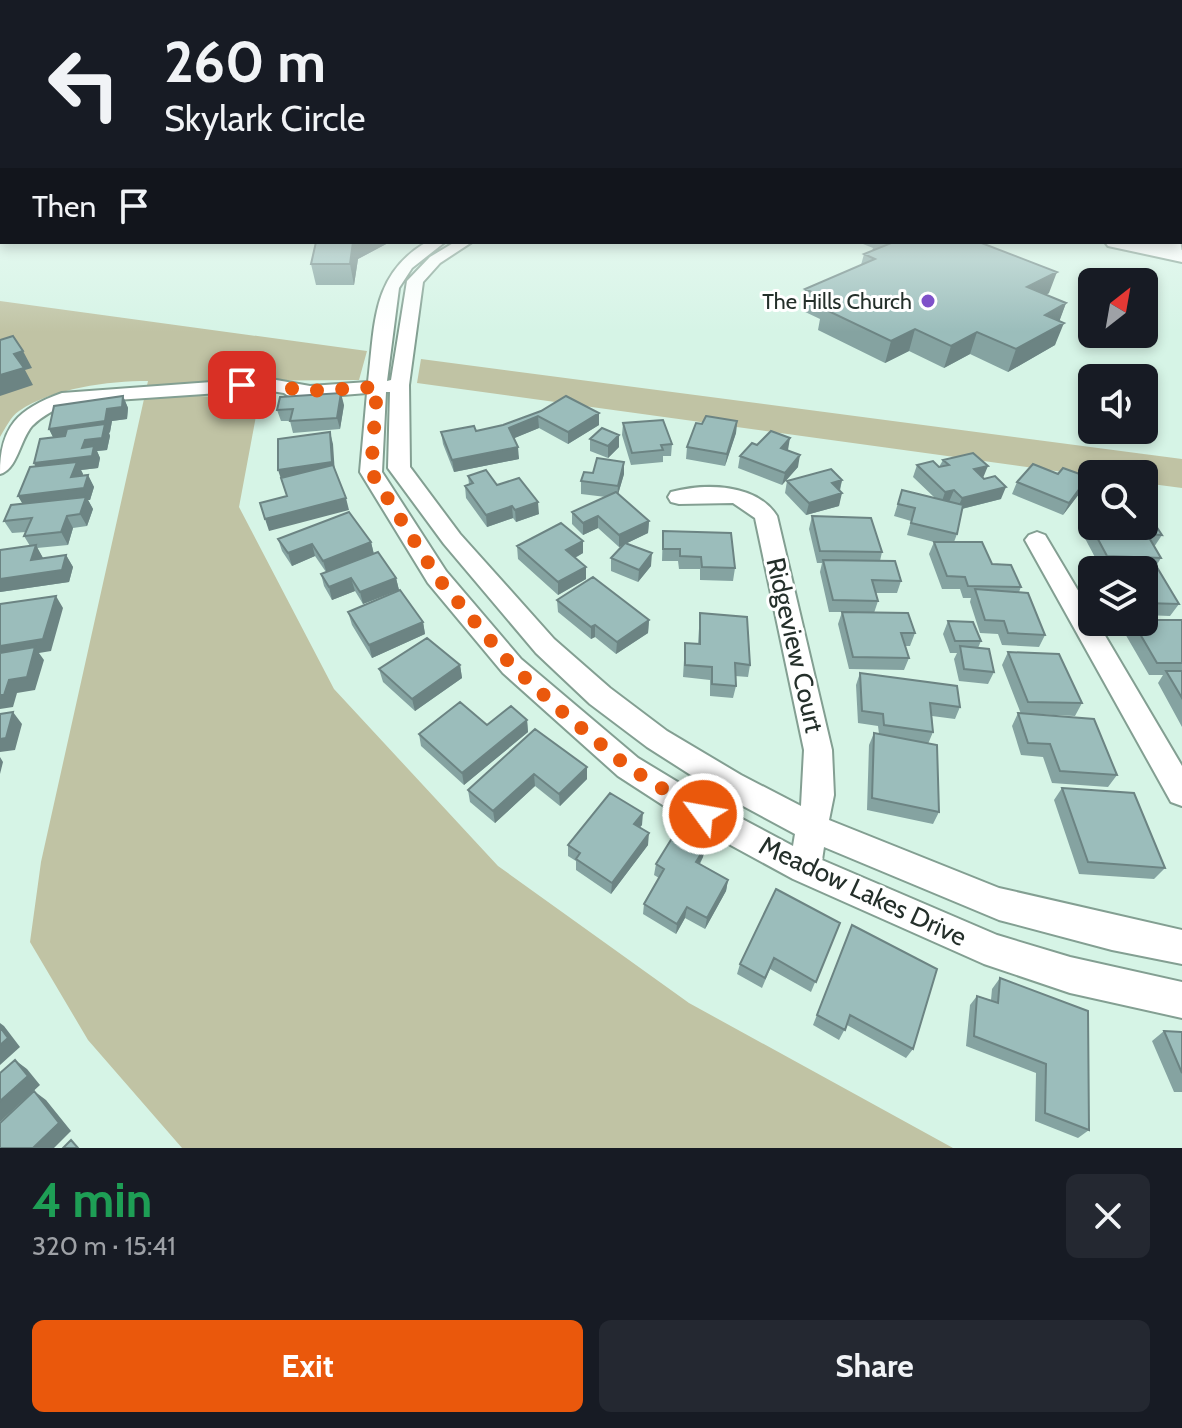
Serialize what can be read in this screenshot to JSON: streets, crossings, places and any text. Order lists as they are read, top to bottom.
{
  "streets": {
    "street": ["Ridgeview Court", "Meadow Lakes Drive"]
  },
  "crossings": [
    ["Ridgeview Court", "Meadow Lakes Drive"]
  ],
  "places": ["The Hills Church"],
  "north": "top right",
  "page": {
    "turn": ["260 m", "Skylark Circle"],
    "then": "Then",
    "heading": ["4 min", "320 m · 15:41"],
    "buttons": ["Exit", "Share"]
  }
}
